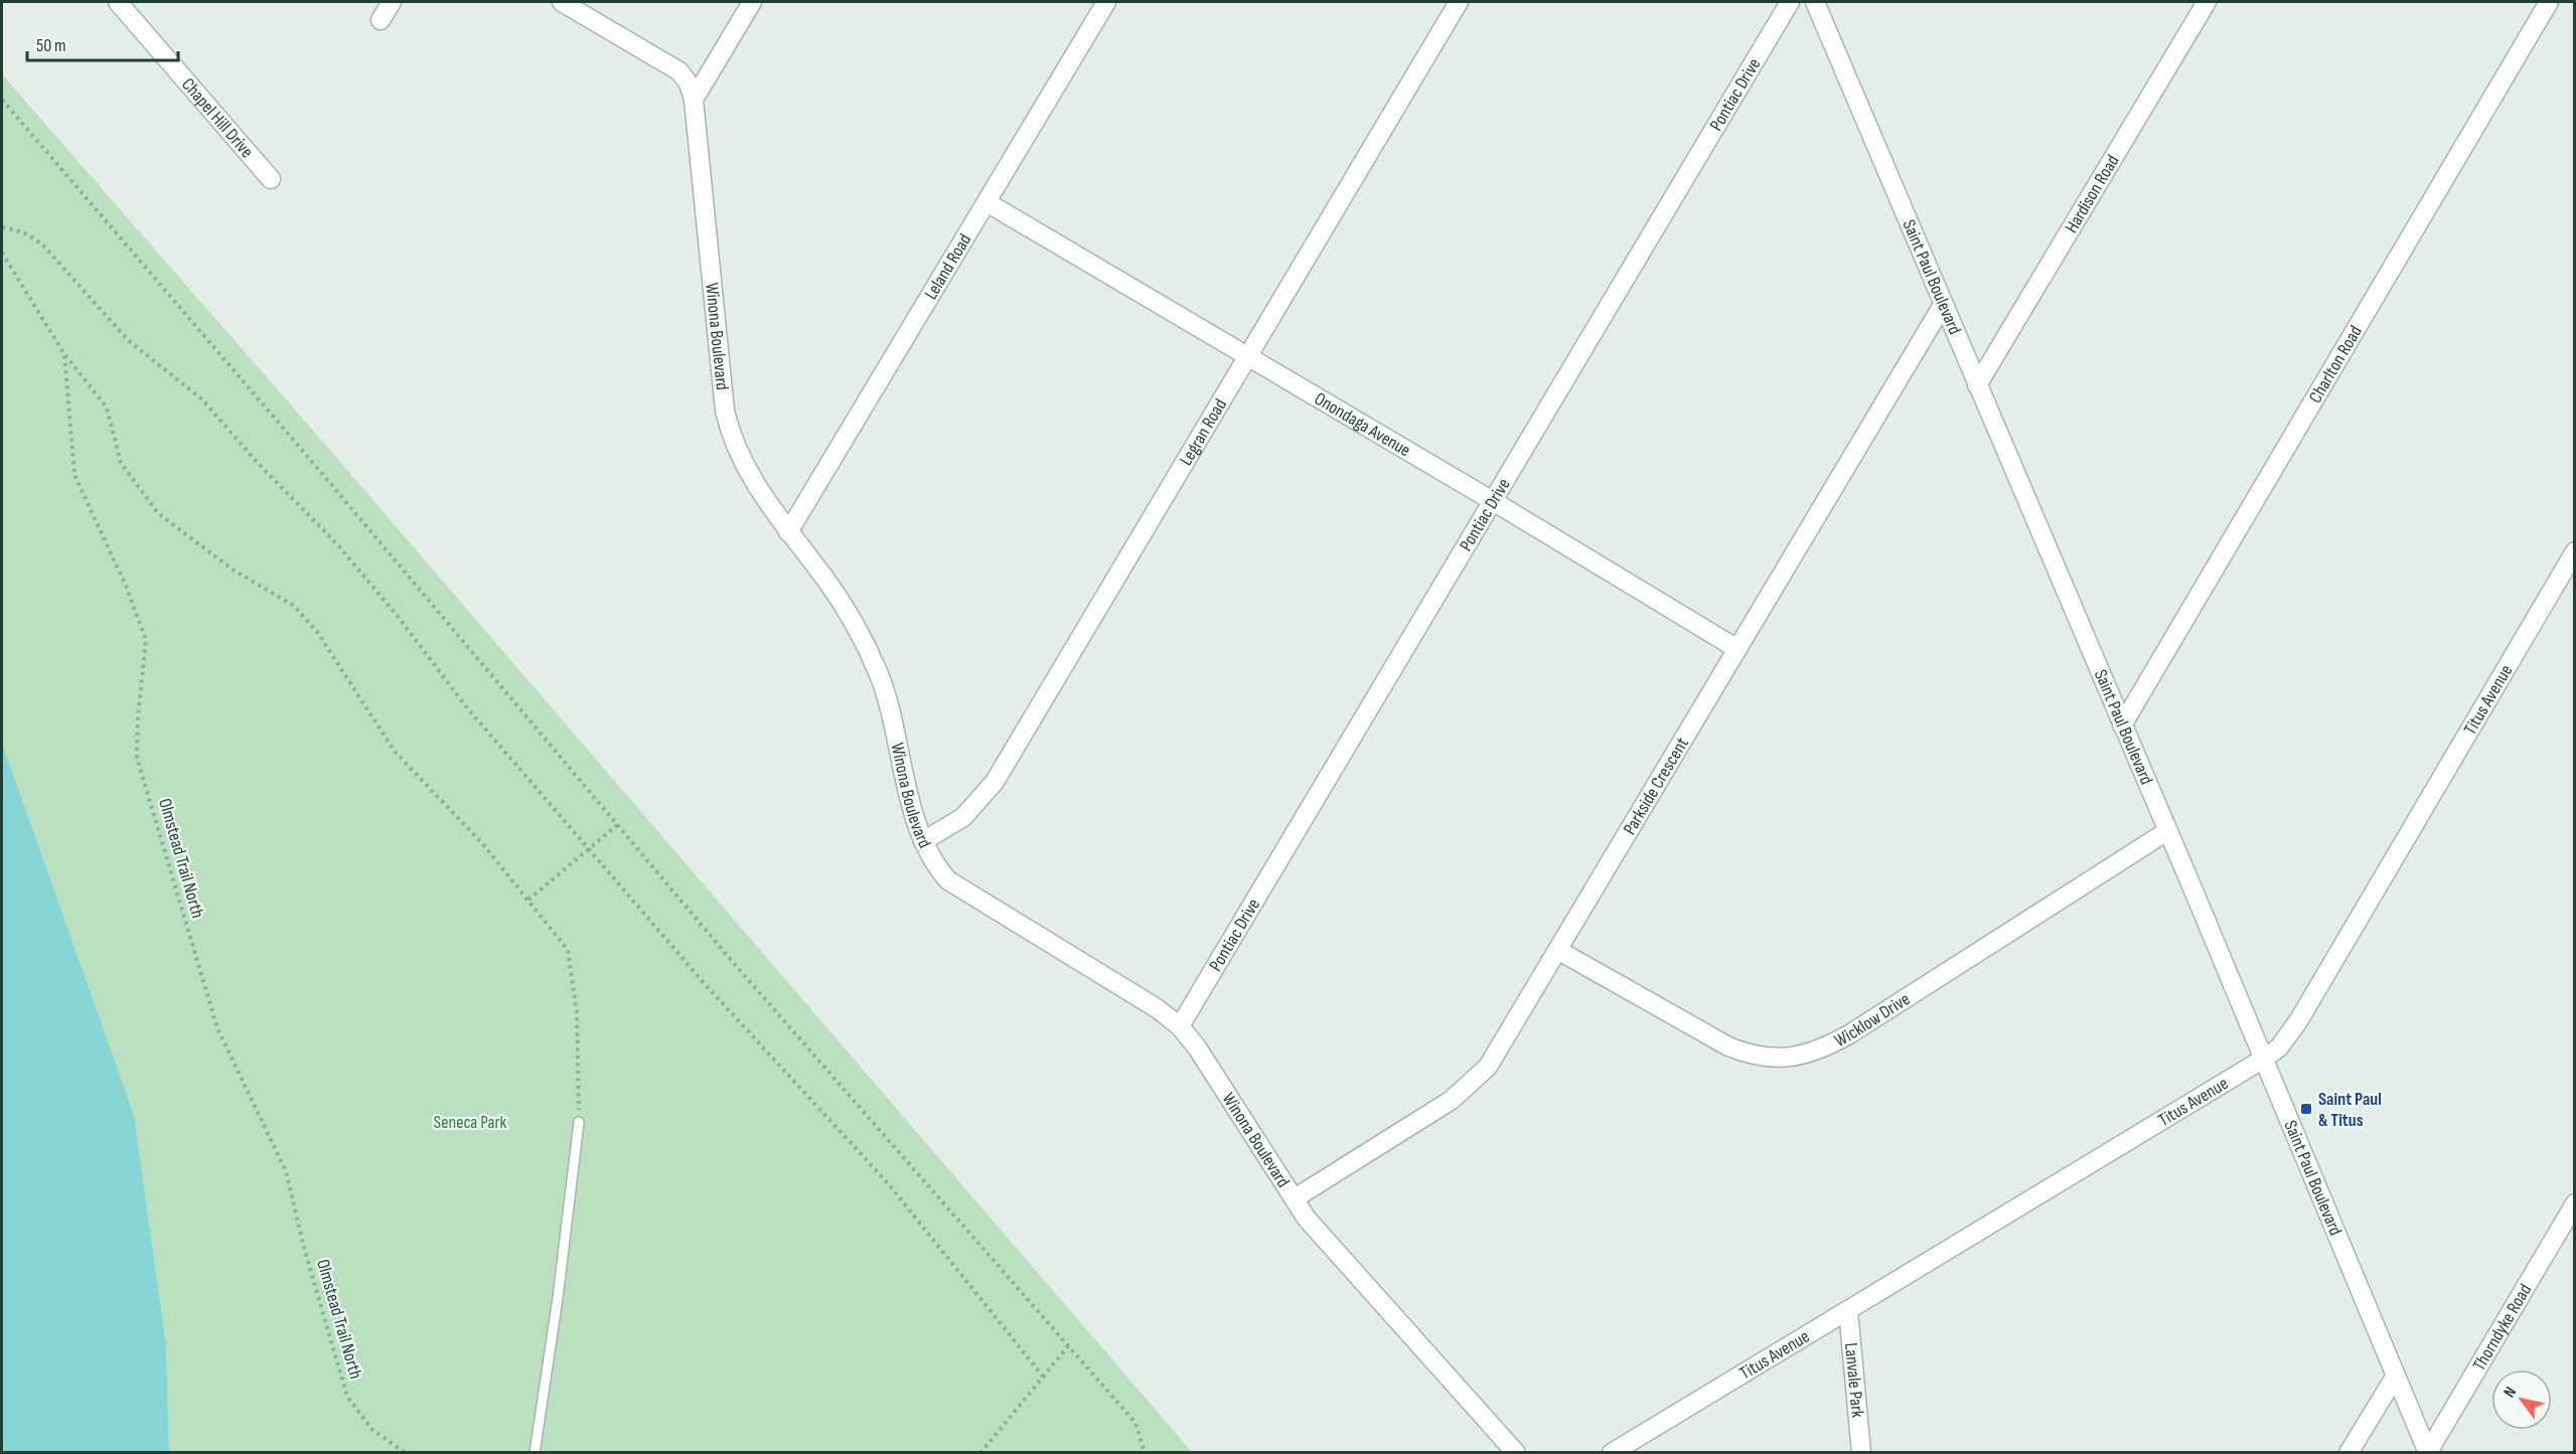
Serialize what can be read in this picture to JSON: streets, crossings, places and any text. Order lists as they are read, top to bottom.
{
  "streets": {
    "street": [
      "Pontiac Drive",
      "Chapel Hill Drive",
      "Hardison Road",
      "Leland Road",
      "Saint Paul Boulevard",
      "Winona Boulevard",
      "Charlton Road",
      "Onondaga Avenue",
      "Legran Road",
      "Titus Avenue",
      "Parkside Crescent",
      "Wicklow Drive",
      "Thorndyke Road",
      "Lanvale Park"
    ],
    "path": ["Olmstead Trail North"]
  },
  "crossings": [
    ["Pontiac Drive", "Winona Boulevard"],
    ["Pontiac Drive", "Onondaga Avenue"],
    ["Hardison Road", "Saint Paul Boulevard"],
    ["Leland Road", "Winona Boulevard"],
    ["Leland Road", "Onondaga Avenue"],
    ["Saint Paul Boulevard", "Charlton Road"],
    ["Saint Paul Boulevard", "Titus Avenue"],
    ["Saint Paul Boulevard", "Parkside Crescent"],
    ["Saint Paul Boulevard", "Wicklow Drive"],
    ["Saint Paul Boulevard", "Thorndyke Road"],
    ["Winona Boulevard", "Legran Road"],
    ["Winona Boulevard", "Parkside Crescent"],
    ["Onondaga Avenue", "Legran Road"],
    ["Onondaga Avenue", "Parkside Crescent"],
    ["Titus Avenue", "Lanvale Park"],
    ["Parkside Crescent", "Wicklow Drive"]
  ],
  "parks": ["Seneca Park"],
  "places": {
    "transit": ["Saint Paul & Titus"]
  },
  "scale_bar": "50 m",
  "north": "top left"
}
